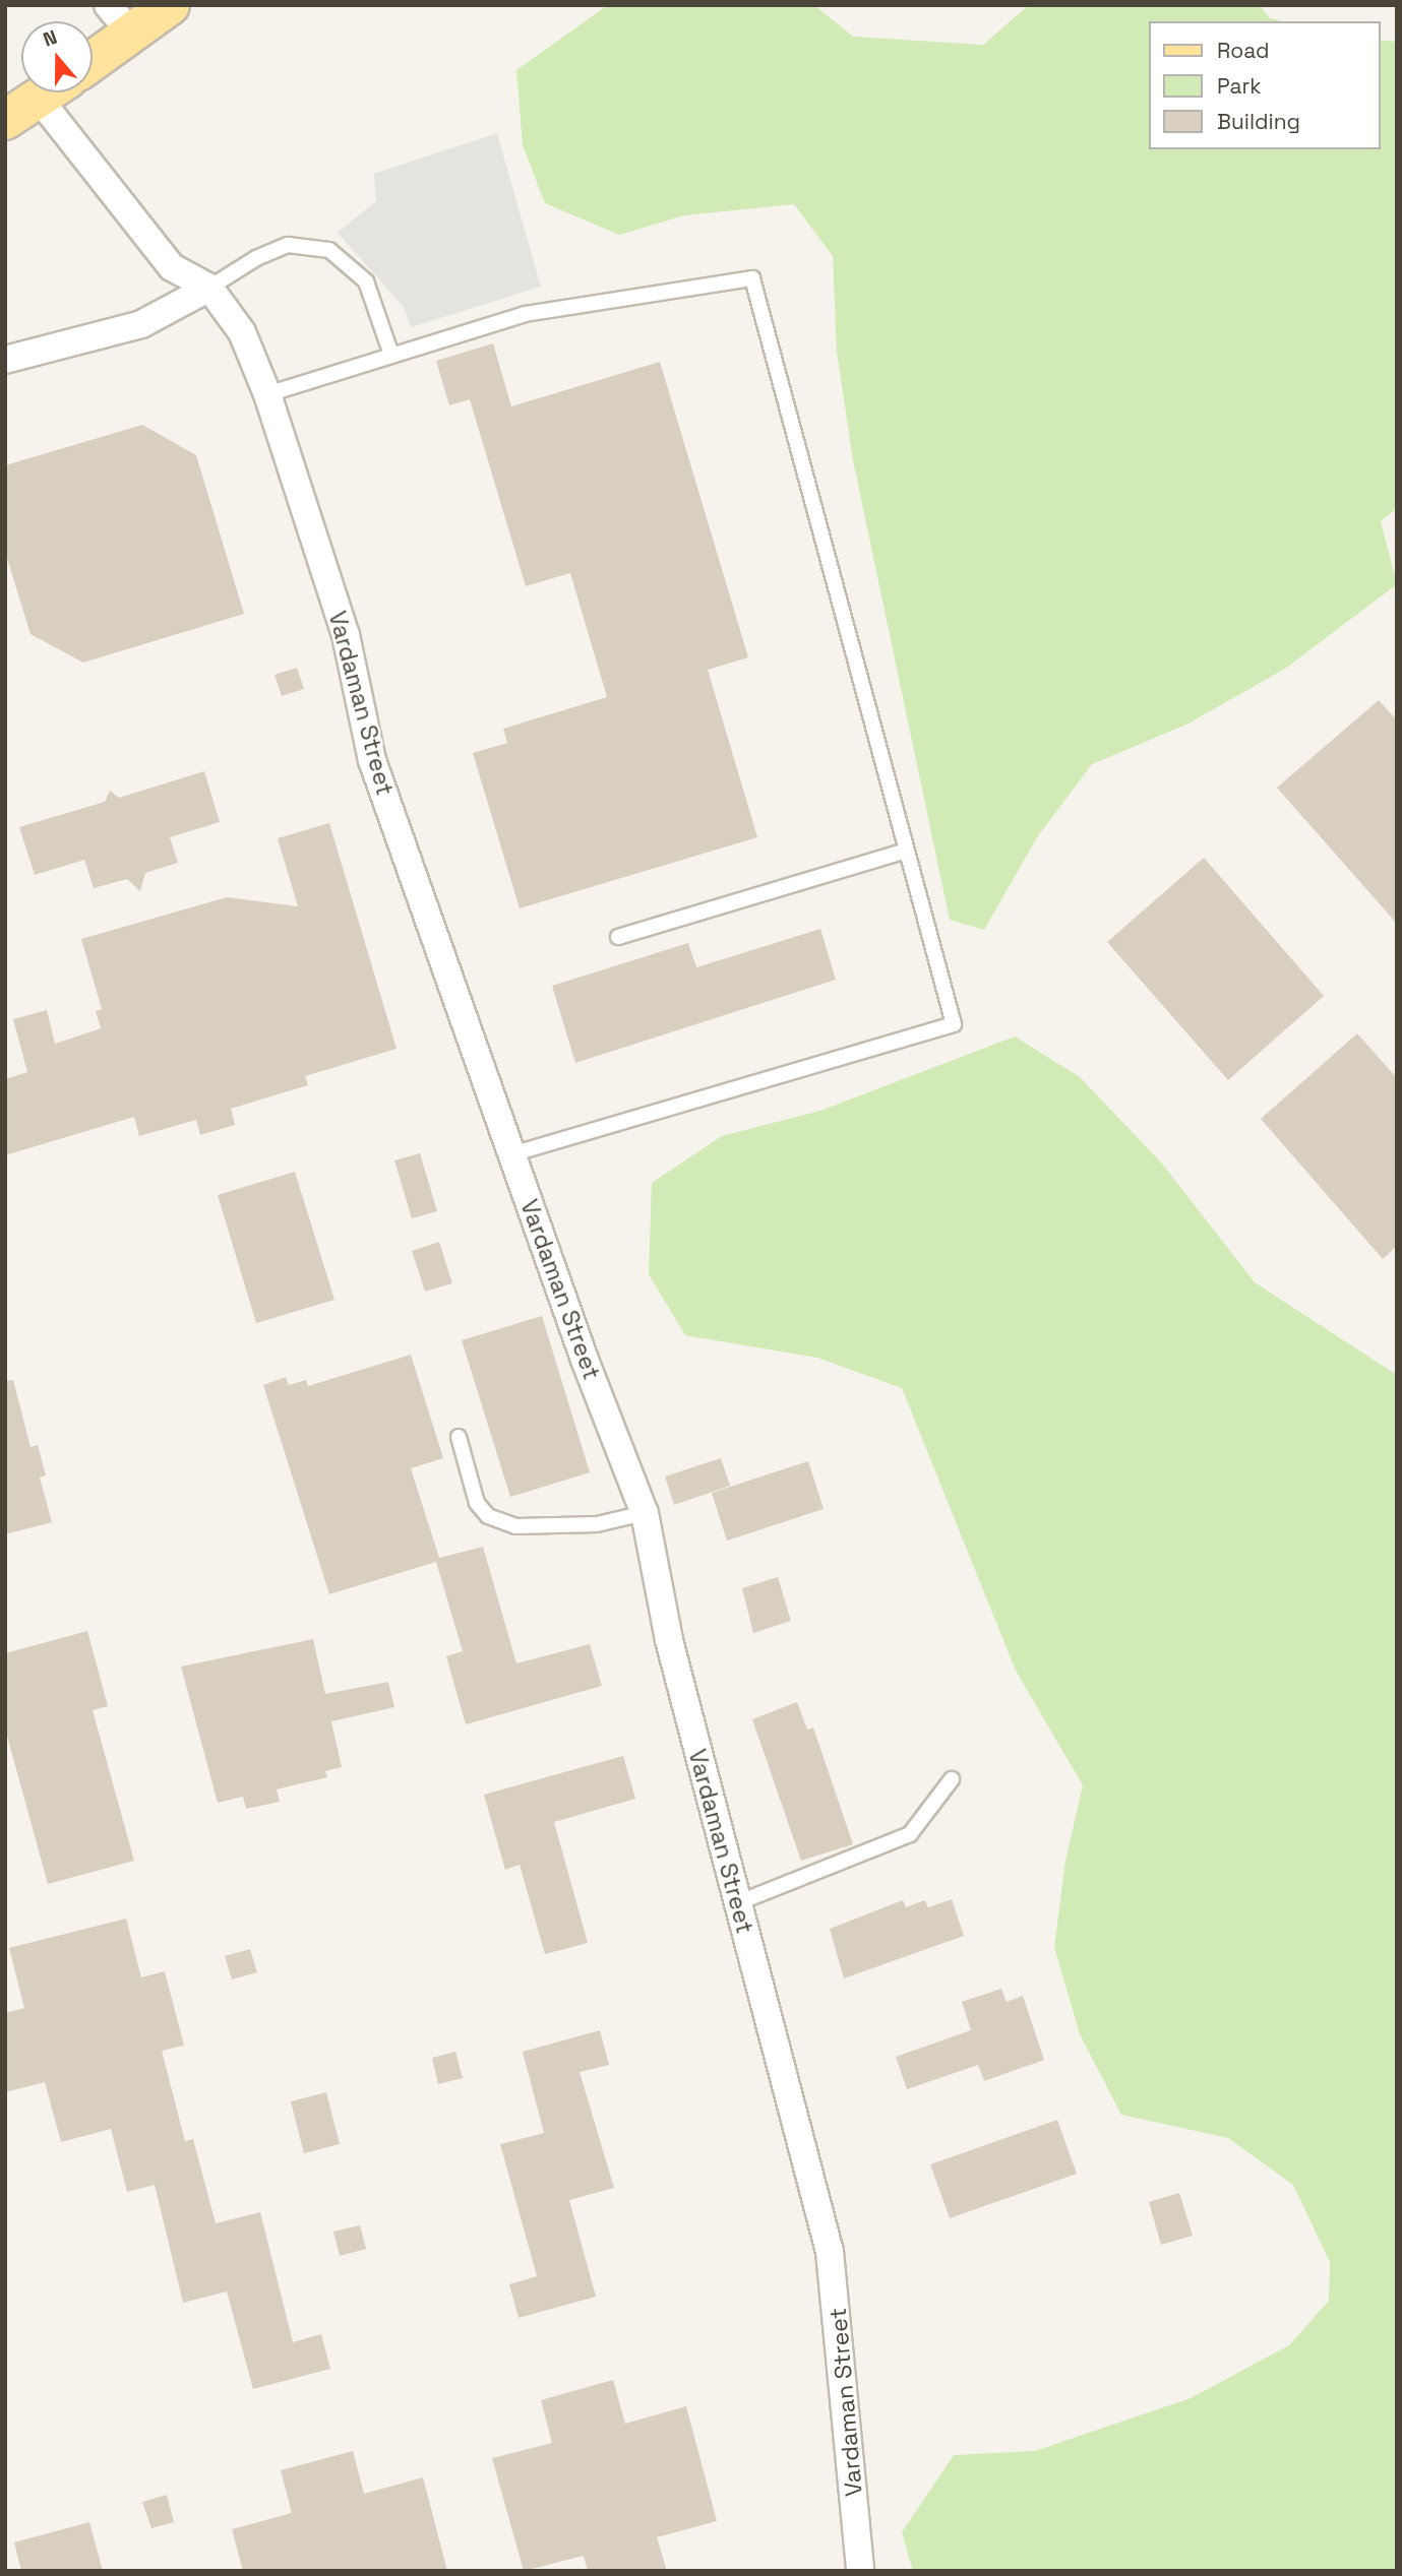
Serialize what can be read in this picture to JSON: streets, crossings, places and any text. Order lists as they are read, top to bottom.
{
  "streets": {
    "street": ["Vardaman Street"]
  },
  "legend": ["Road", "Park", "Building"],
  "north": "top"
}
